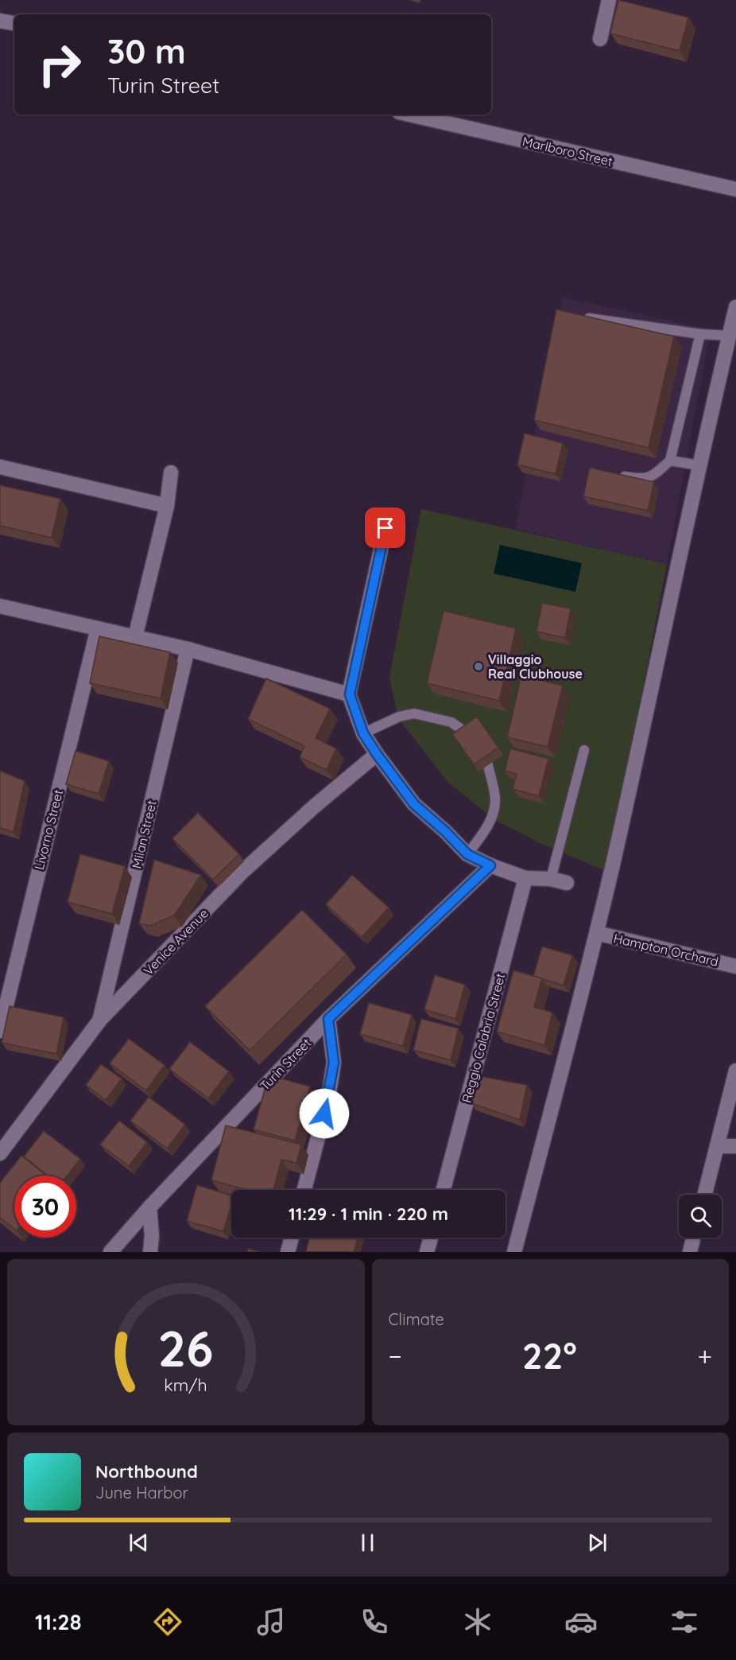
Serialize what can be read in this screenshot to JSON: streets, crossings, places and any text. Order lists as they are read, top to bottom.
{
  "streets": {
    "street": [
      "Marlboro Street",
      "Livorno Street",
      "Milan Street",
      "Venice Avenue",
      "Hampton Orchard",
      "Reggio Calabria Street",
      "Turin Street"
    ]
  },
  "crossings": [
    ["Milan Street", "Venice Avenue"]
  ],
  "places": ["Villaggio Real Clubhouse"],
  "page": {
    "turn": ["30 m", "Turin Street"],
    "limit": "30",
    "trip": "11:29 · 1 min · 220 m",
    "tile": "Climate",
    "heat": ["−", "22°", "+"],
    "song": ["Northbound", "June Harbor"],
    "tabs": "11:28",
    "gauge": ["26", "km/h"]
  }
}
